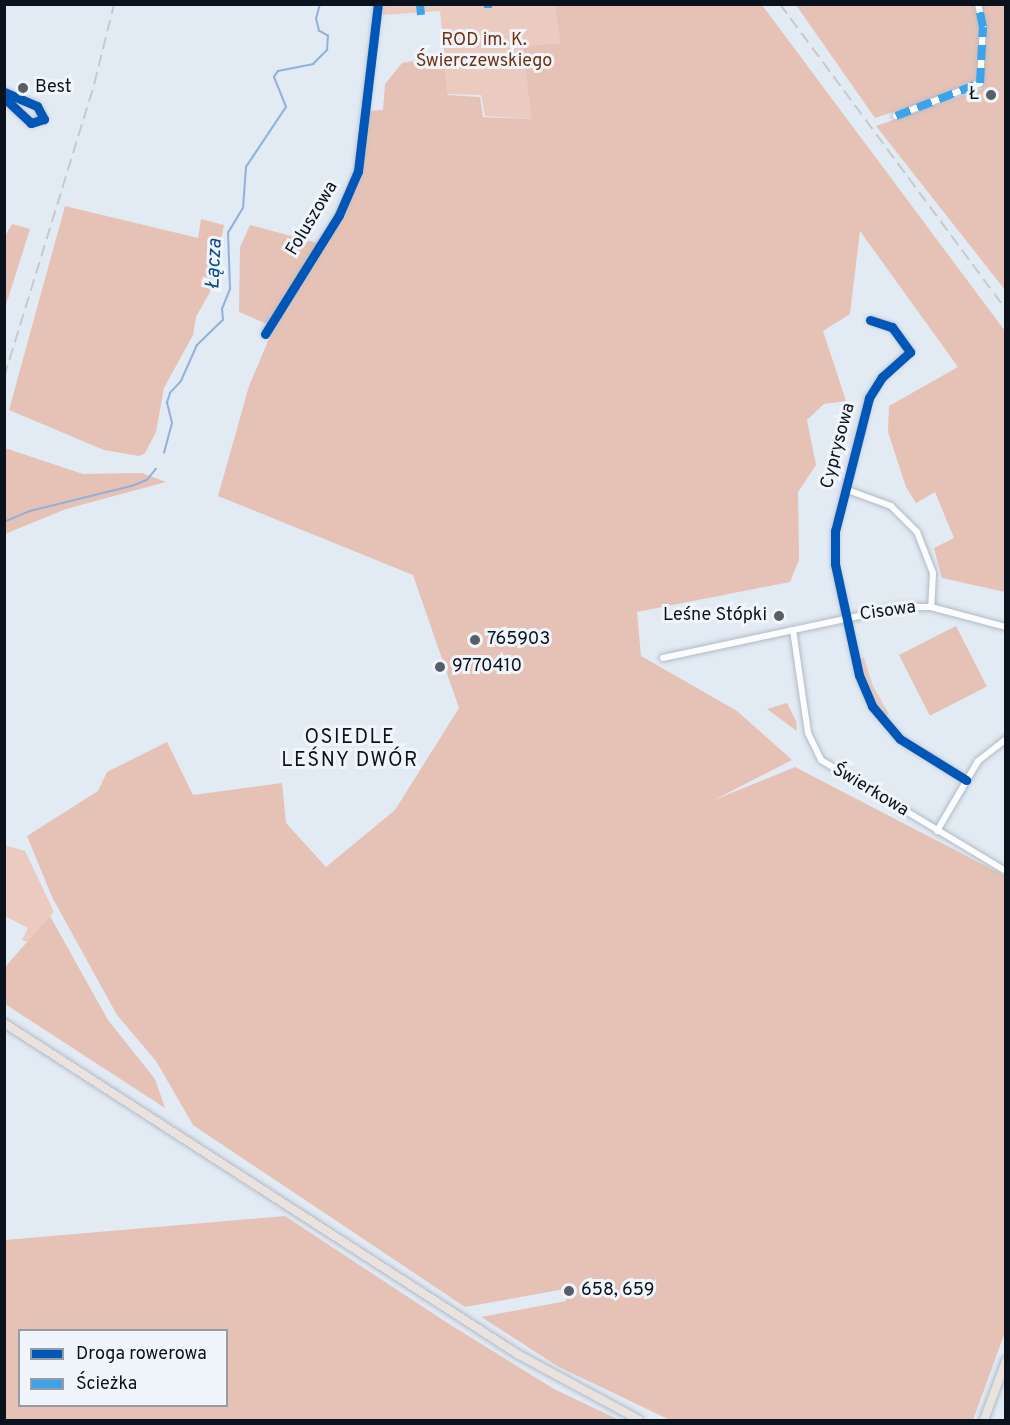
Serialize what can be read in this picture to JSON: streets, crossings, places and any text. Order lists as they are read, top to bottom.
{
  "streets": {
    "street": [
      "Foluszowa",
      "Cyprysowa",
      "Cisowa",
      "Świerkowa"
    ]
  },
  "crossings": [
    ["Cyprysowa", "Cisowa"],
    ["Cisowa", "Świerkowa"]
  ],
  "districts": ["OSIEDLE LEŚNY DWÓR"],
  "water": ["Łącza"],
  "parks": ["ROD im. K. Świerczewskiego"],
  "places": [
    "Best",
    "Ł",
    "Leśne Stópki",
    "765903",
    "9770410",
    "658, 659"
  ],
  "legend": ["Droga rowerowa", "Ścieżka"]
}
